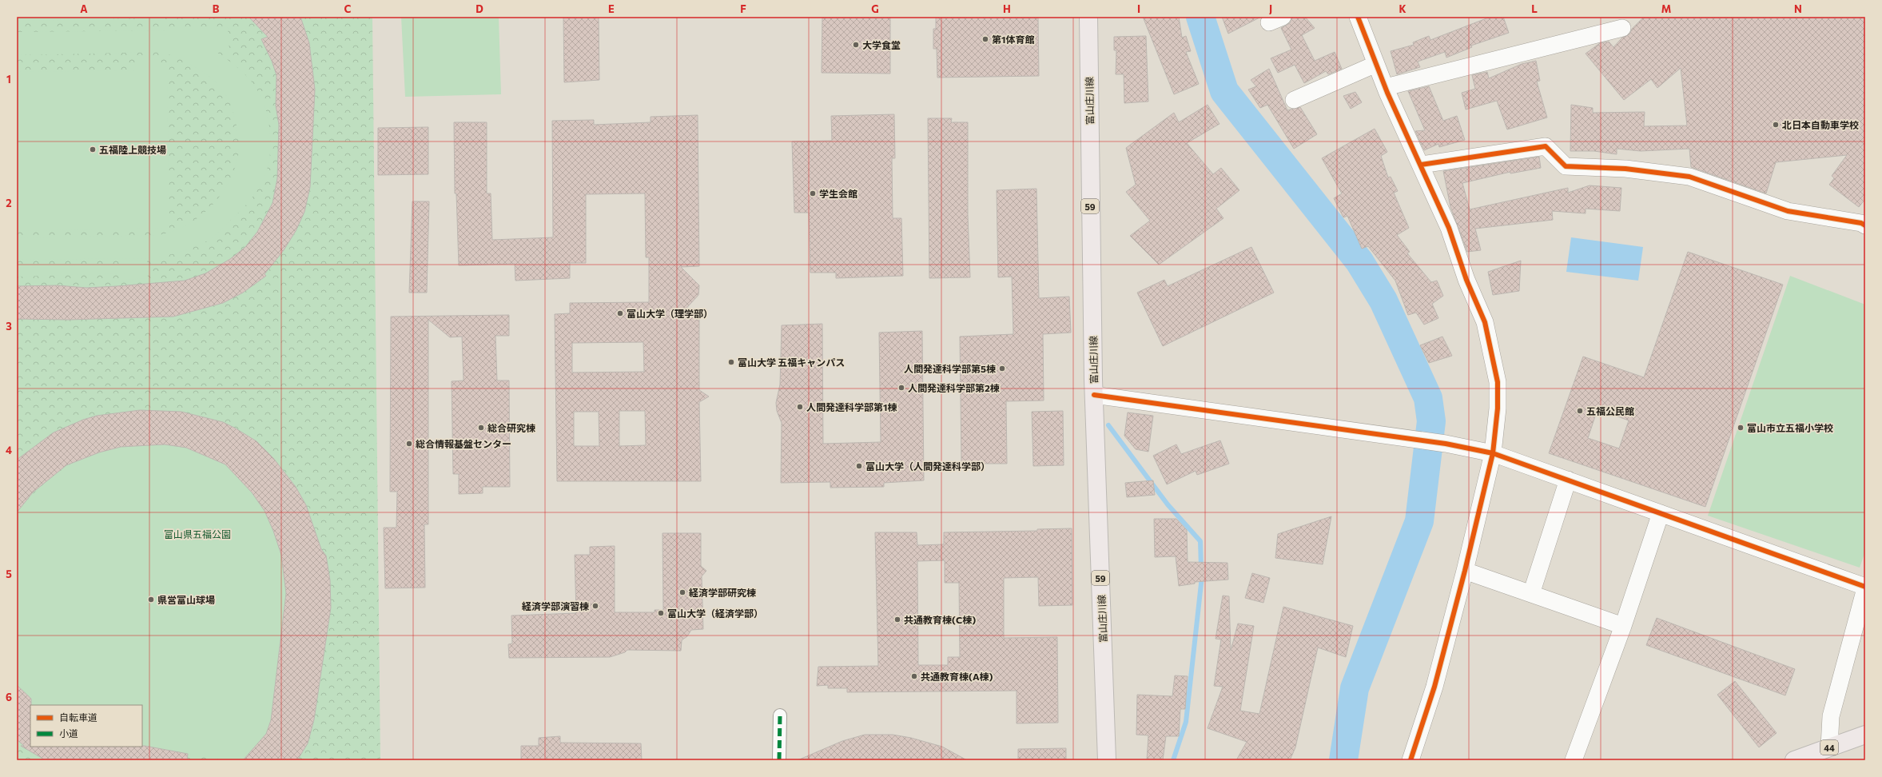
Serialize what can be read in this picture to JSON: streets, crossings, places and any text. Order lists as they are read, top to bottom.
{
  "streets": {
    "main road": ["富山庄川線", "59", "44"]
  },
  "parks": ["富山県五福公園"],
  "places": [
    "第1体育館",
    "大学食堂",
    "北日本自動車学校",
    "五福陸上競技場",
    "学生会館",
    "富山大学（理学部）",
    "富山大学 五福キャンパス",
    "人間発達科学部第5棟",
    "人間発達科学部第2棟",
    "人間発達科学部第1棟",
    "五福公民館",
    "総合研究棟",
    "富山市立五福小学校",
    "総合情報基盤センター",
    "富山大学（人間発達科学部）",
    "経済学部研究棟",
    "県営富山球場",
    "経済学部演習棟",
    "富山大学（経済学部）",
    "共通教育棟(C棟)",
    "共通教育棟(A棟)"
  ],
  "legend": ["自転車道", "小道"],
  "grid": {
    "columns": [
      "A",
      "B",
      "C",
      "D",
      "E",
      "F",
      "G",
      "H",
      "I",
      "J",
      "K",
      "L",
      "M",
      "N"
    ],
    "rows": [
      "1",
      "2",
      "3",
      "4",
      "5",
      "6"
    ]
  }
}
